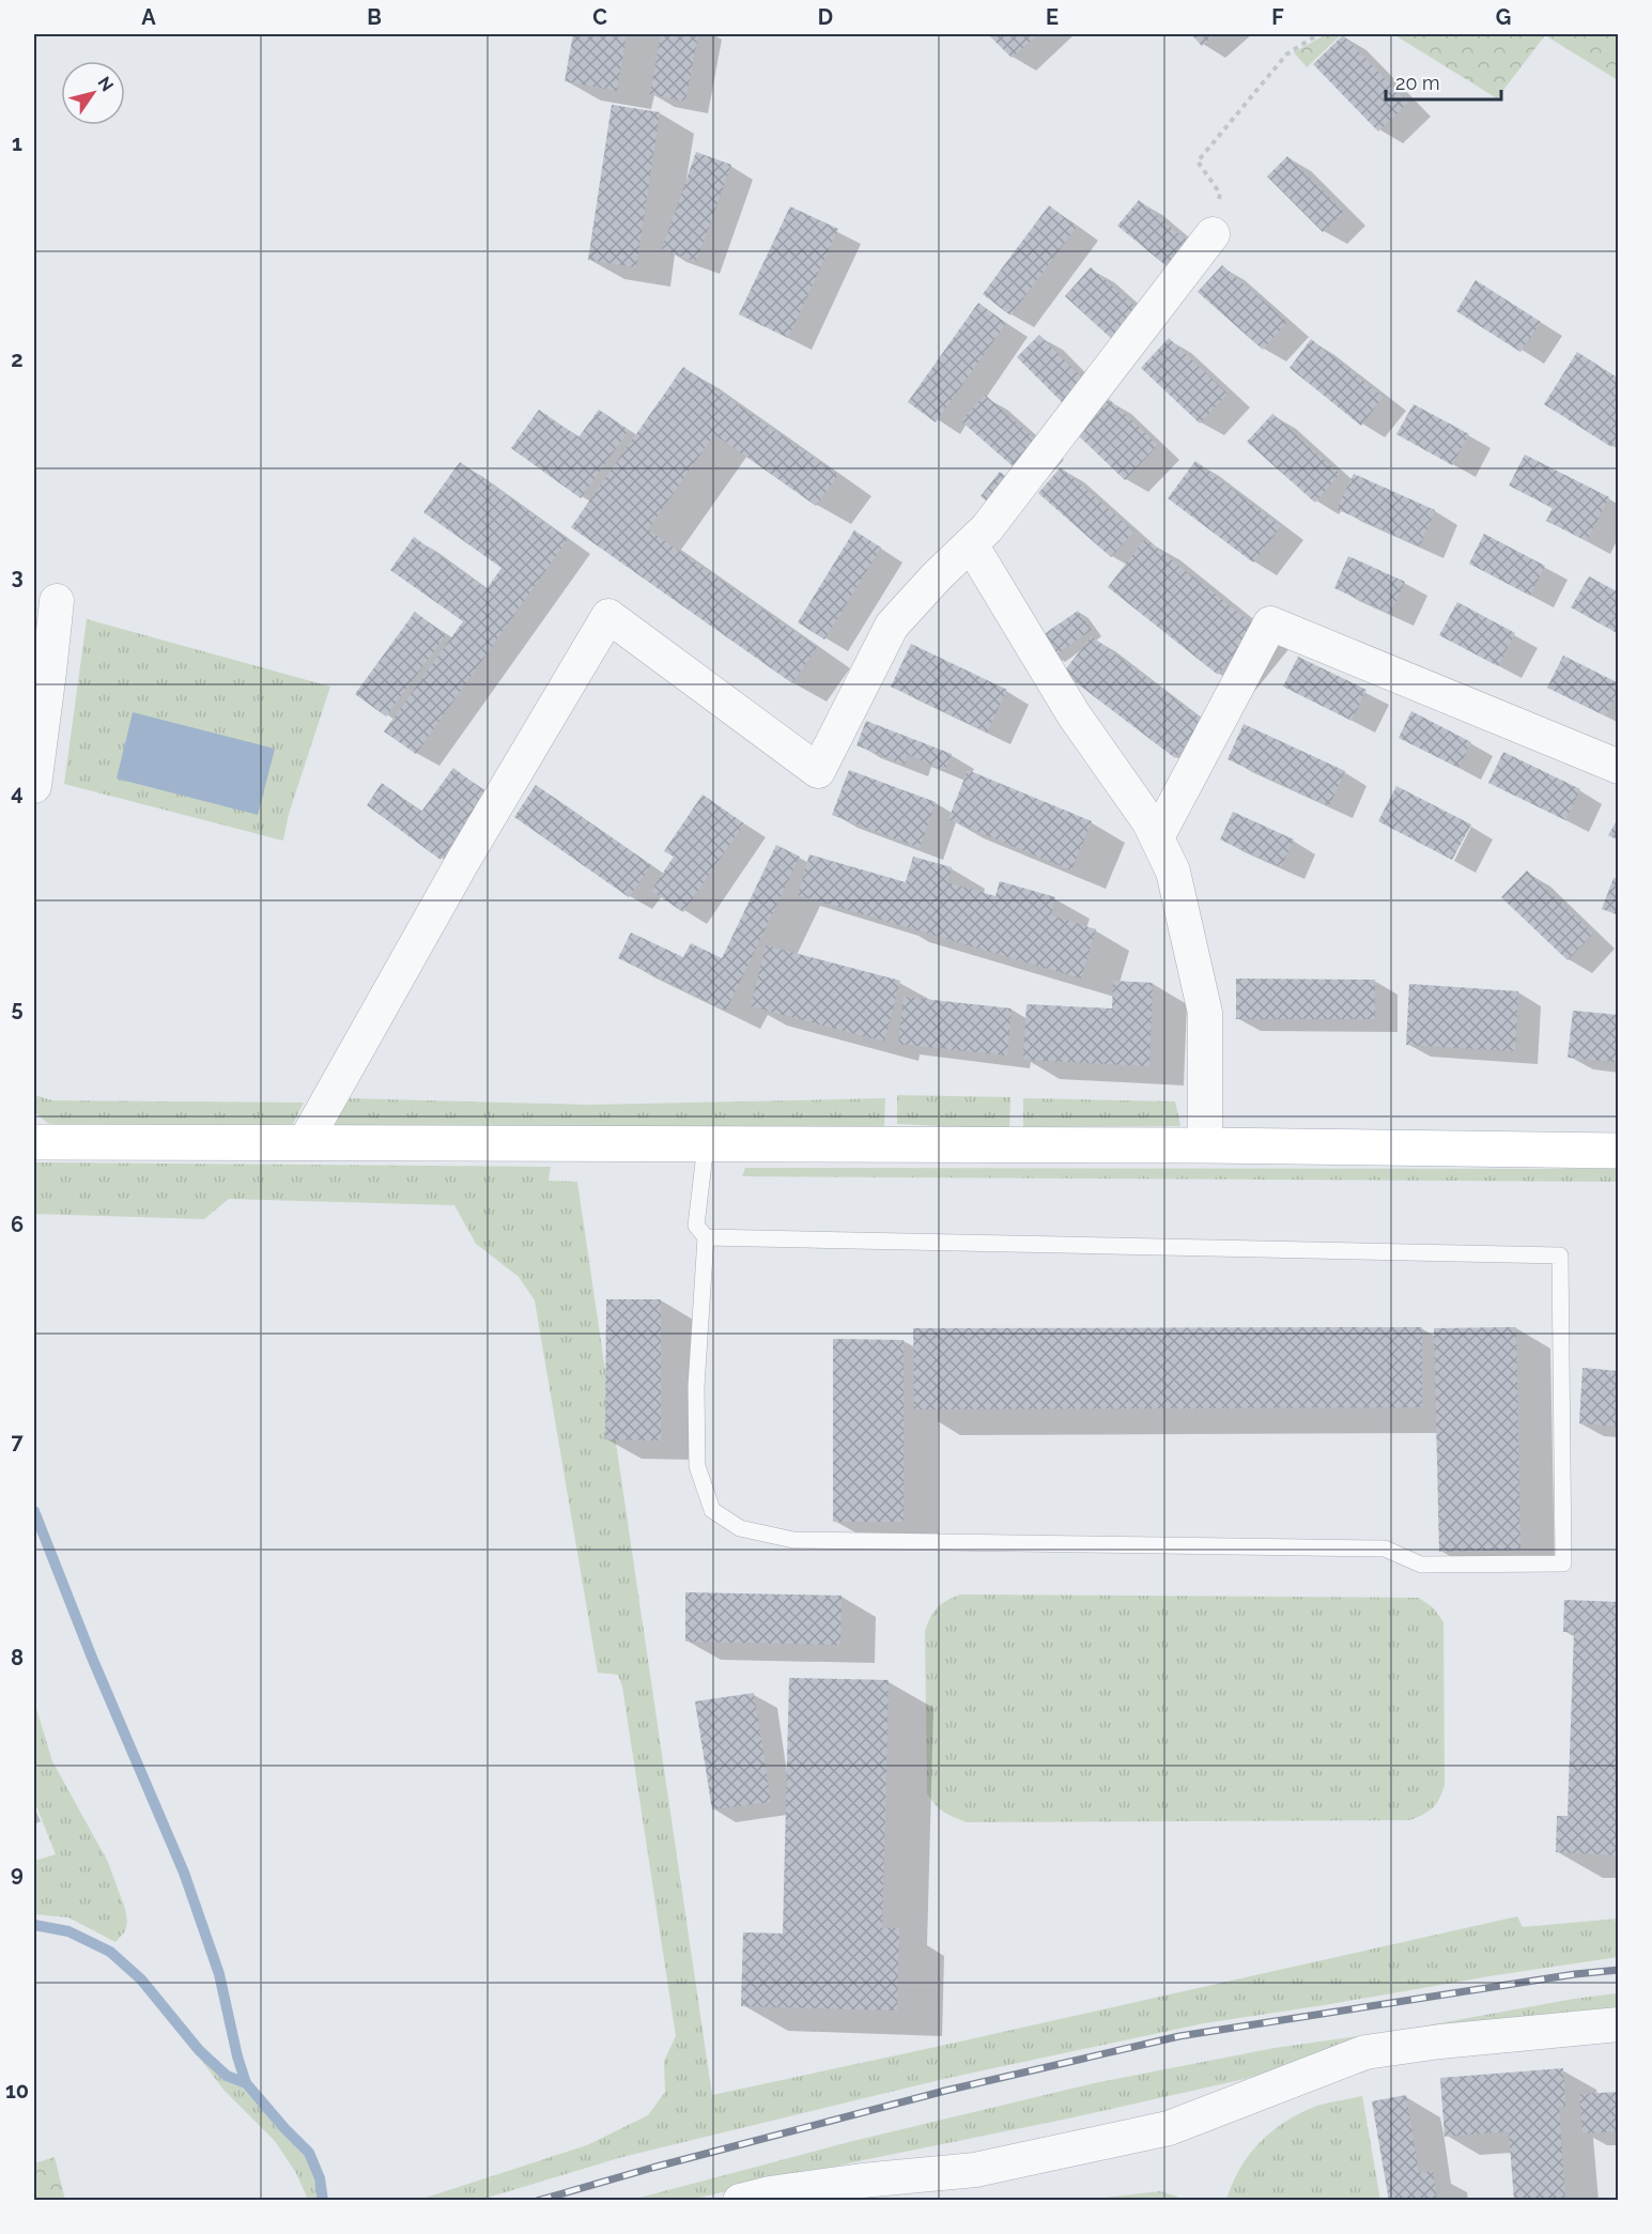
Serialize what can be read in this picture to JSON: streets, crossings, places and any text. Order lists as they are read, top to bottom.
{
  "scale_bar": "20 m",
  "north": "top right",
  "grid": {
    "columns": [
      "A",
      "B",
      "C",
      "D",
      "E",
      "F",
      "G"
    ],
    "rows": [
      "1",
      "2",
      "3",
      "4",
      "5",
      "6",
      "7",
      "8",
      "9",
      "10"
    ]
  }
}
